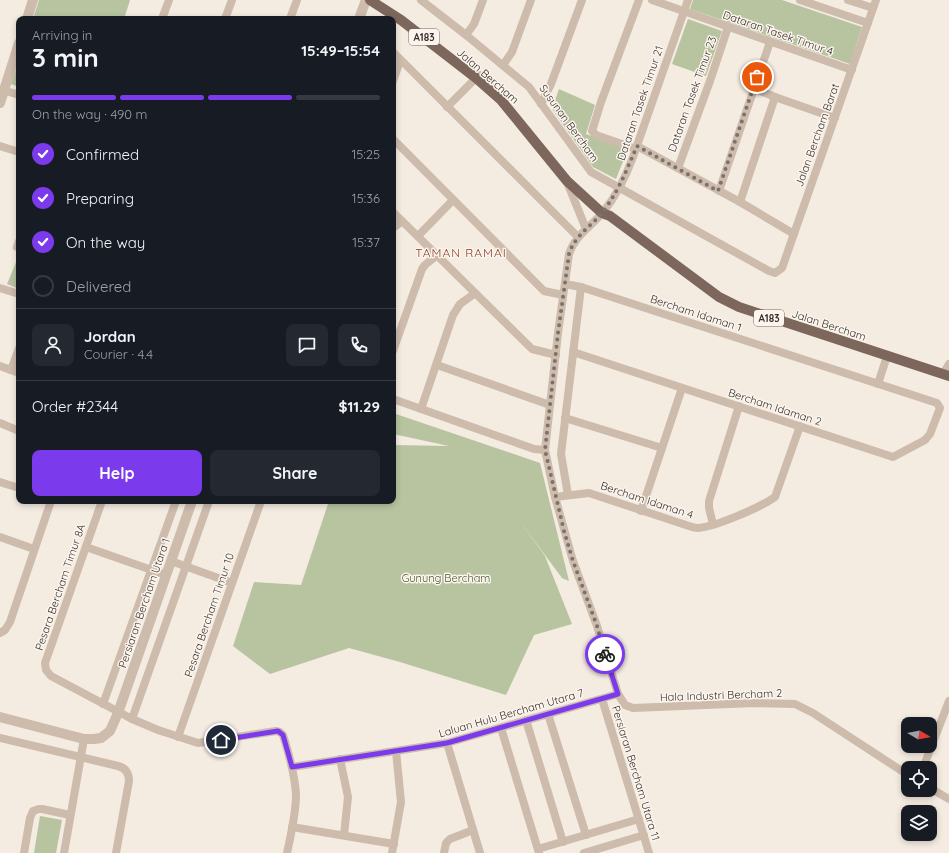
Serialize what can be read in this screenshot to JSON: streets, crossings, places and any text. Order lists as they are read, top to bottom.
{
  "streets": {
    "main road": ["A183", "Jalan Bercham"],
    "street": [
      "Dataran Tasek Timur 4",
      "Dataran Tasek Timur 23",
      "Dataran Tasek Timur 21",
      "Susunan Bercham",
      "Jalan Bercham Barat",
      "Bercham Idaman 1",
      "Bercham Idaman 2",
      "Bercham Idaman 4",
      "Pesara Bercham Timur 8A",
      "Persiaran Bercham Utara 1",
      "Pesara Bercham Timur 10",
      "Hala Industri Bercham 2",
      "Laluan Hulu Bercham Utara 7",
      "Persiaran Bercham Utara 11"
    ]
  },
  "crossings": [
    ["Dataran Tasek Timur 4", "Dataran Tasek Timur 23"],
    ["Dataran Tasek Timur 4", "Dataran Tasek Timur 21"],
    ["Dataran Tasek Timur 4", "Jalan Bercham Barat"],
    ["Jalan Bercham", "Dataran Tasek Timur 21"],
    ["Jalan Bercham", "Persiaran Bercham Utara 11"],
    ["Dataran Tasek Timur 21", "Susunan Bercham"],
    ["Dataran Tasek Timur 21", "Persiaran Bercham Utara 11"],
    ["Susunan Bercham", "Jalan Bercham Barat"],
    ["Bercham Idaman 1", "Bercham Idaman 2"],
    ["Bercham Idaman 1", "Persiaran Bercham Utara 11"],
    ["Bercham Idaman 2", "Bercham Idaman 4"],
    ["Bercham Idaman 4", "Persiaran Bercham Utara 11"],
    ["Pesara Bercham Timur 8A", "Persiaran Bercham Utara 1"],
    ["Pesara Bercham Timur 8A", "Pesara Bercham Timur 10"],
    ["Pesara Bercham Timur 8A", "Laluan Hulu Bercham Utara 7"],
    ["Hala Industri Bercham 2", "Laluan Hulu Bercham Utara 7"],
    ["Hala Industri Bercham 2", "Persiaran Bercham Utara 11"],
    ["Laluan Hulu Bercham Utara 7", "Persiaran Bercham Utara 11"]
  ],
  "districts": ["TAMAN RAMAI"],
  "parks": ["Gunung Bercham"],
  "north": "right",
  "page": {
    "heading": ["3 min", "Arriving in", "15:49–15:54"],
    "panel": [
      "Jordan",
      "Courier · 4.4",
      "Order #2344",
      "$11.29"
    ],
    "bar": "On the way · 490 m",
    "list": [
      ["Confirmed", "15:25"],
      ["Preparing", "15:36"],
      ["On the way", "15:37"],
      "Delivered"
    ],
    "buttons": ["Help", "Share"]
  }
}
